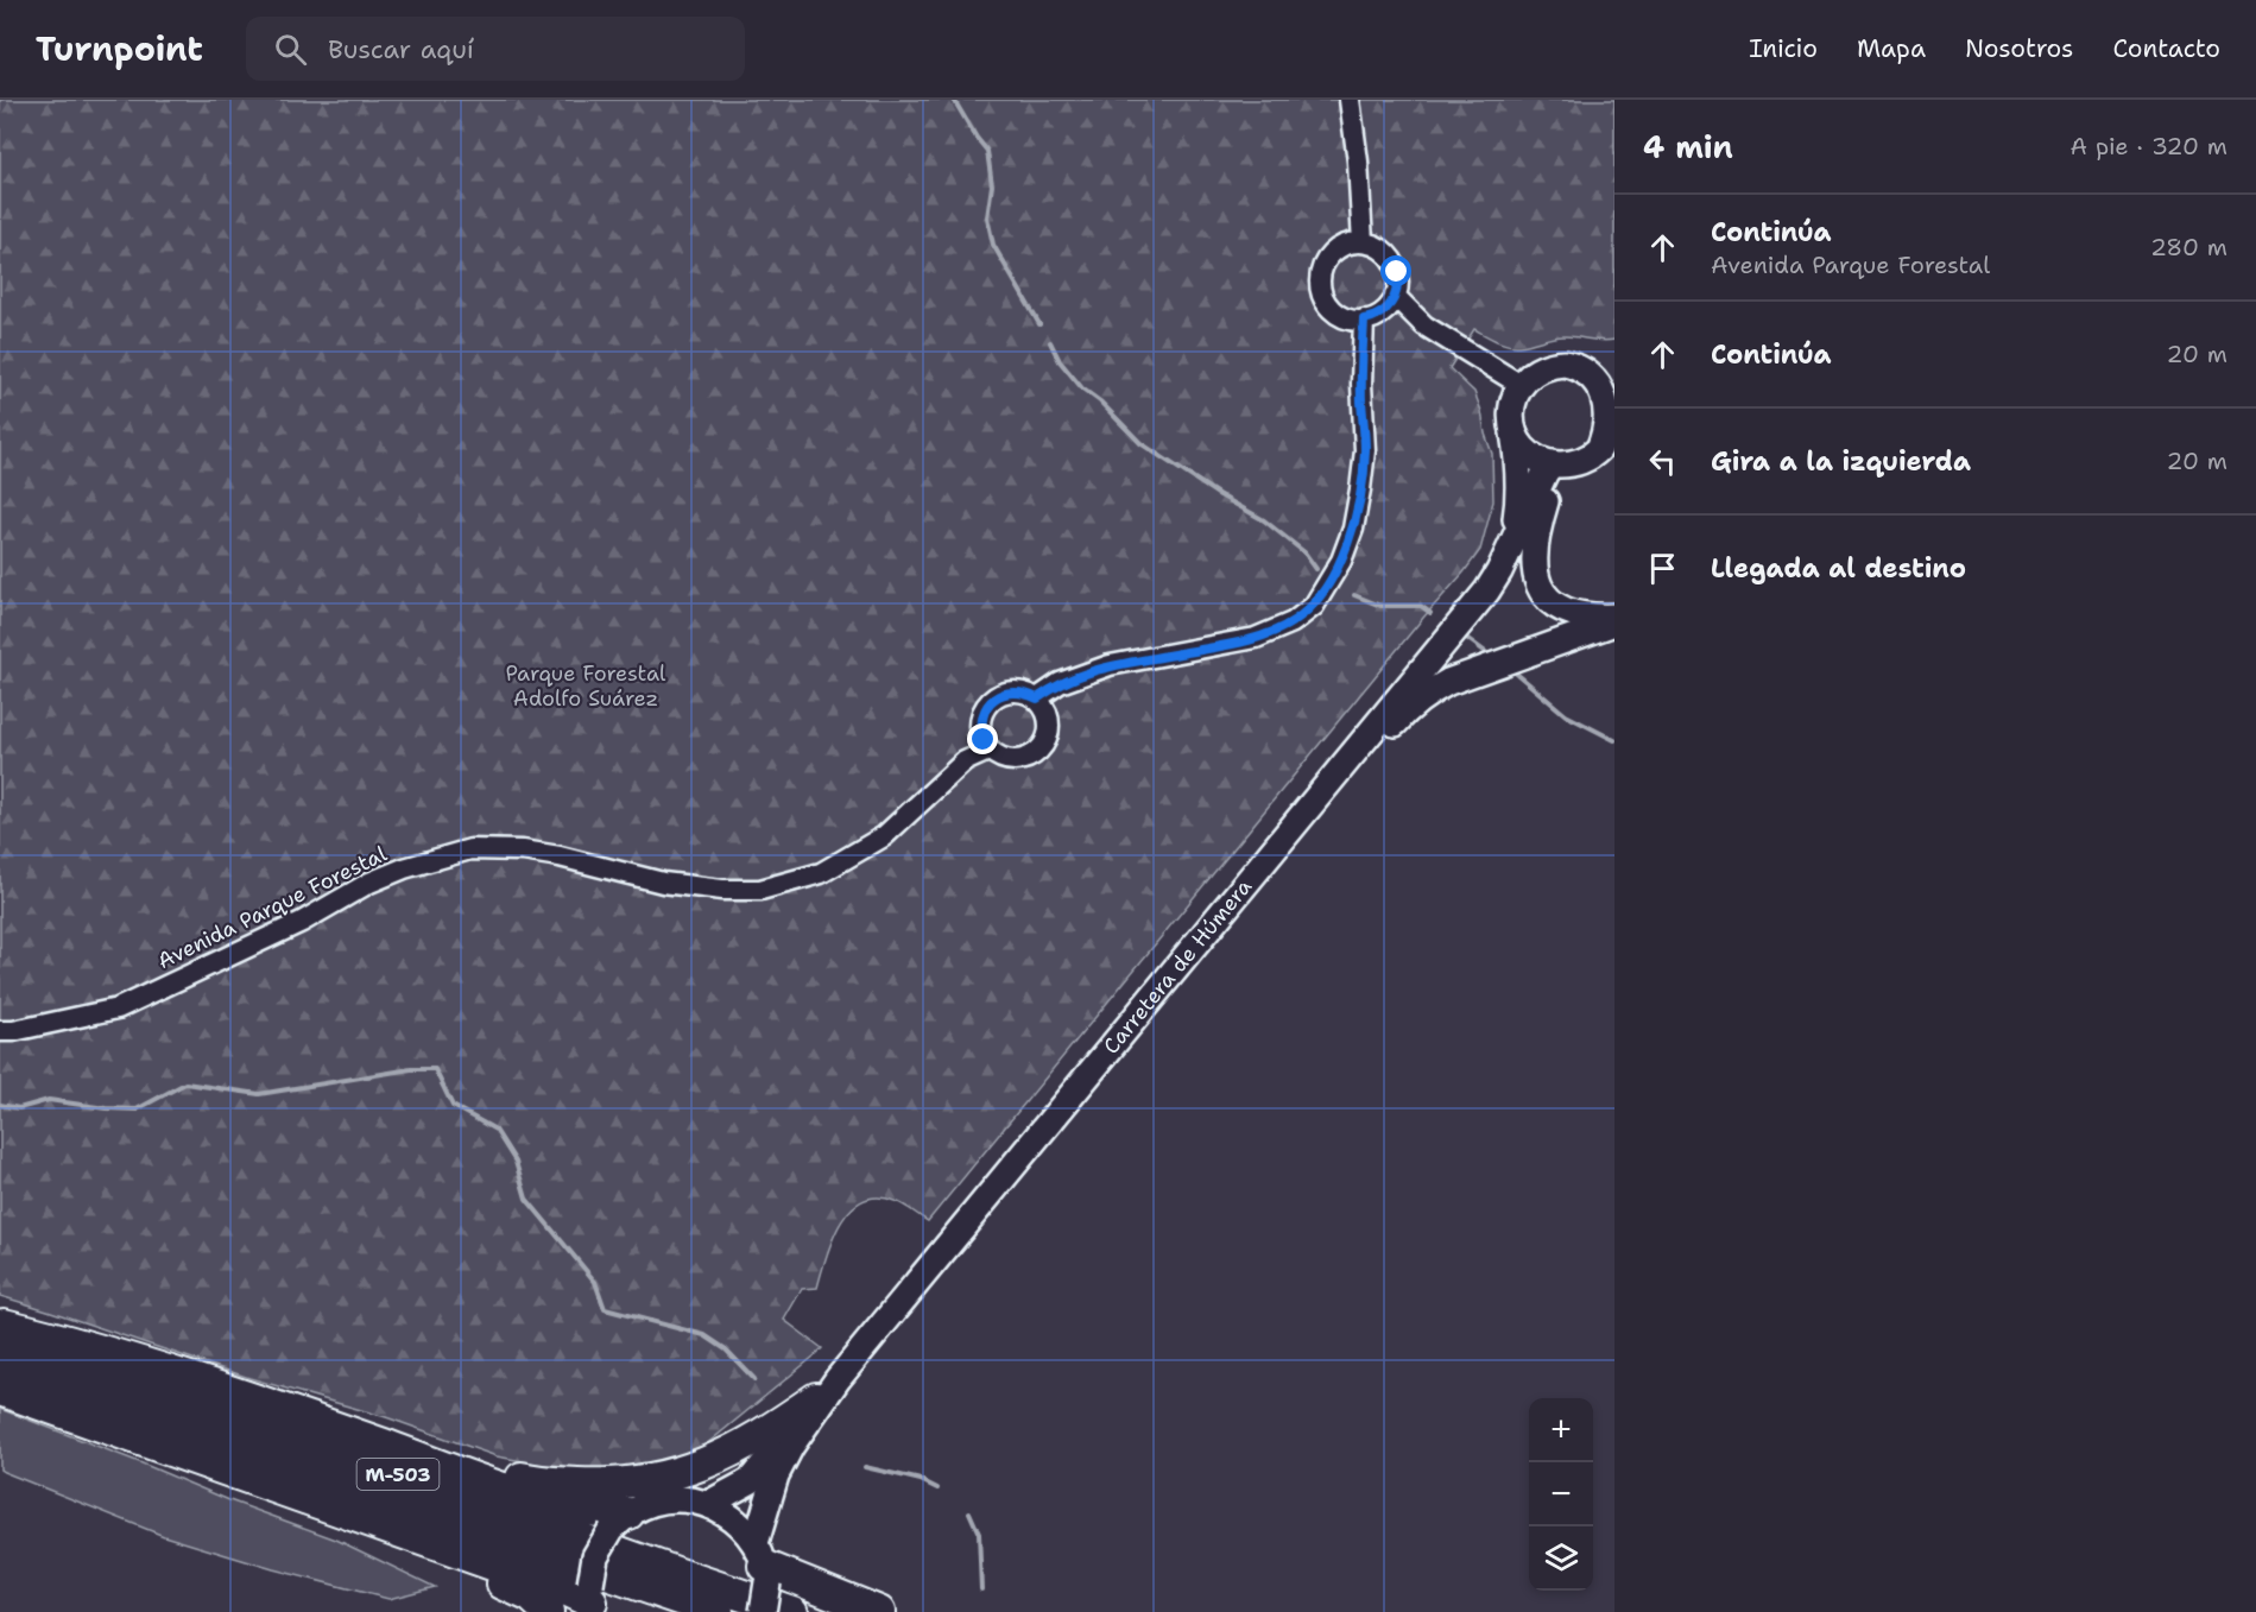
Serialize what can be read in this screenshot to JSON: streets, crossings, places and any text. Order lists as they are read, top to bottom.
{
  "streets": {
    "highway": ["M-503"],
    "main road": ["Carretera de Húmera"],
    "street": ["Avenida Parque Forestal"]
  },
  "crossings": [
    ["Carretera de Húmera", "M-503"]
  ],
  "parks": ["Parque Forestal Adolfo Suárez"],
  "page": {
    "header": "Turnpoint",
    "search": "Buscar aquí",
    "nav": [
      "Inicio",
      "Mapa",
      "Nosotros",
      "Contacto"
    ],
    "heading": ["4 min", "A pie · 320 m"],
    "list": [
      ["Continúa", "Avenida Parque Forestal", "280 m"],
      ["Continúa", "20 m"],
      ["Gira a la izquierda", "20 m"],
      "Llegada al destino"
    ],
    "map_buttons": ["+", "−"]
  }
}
